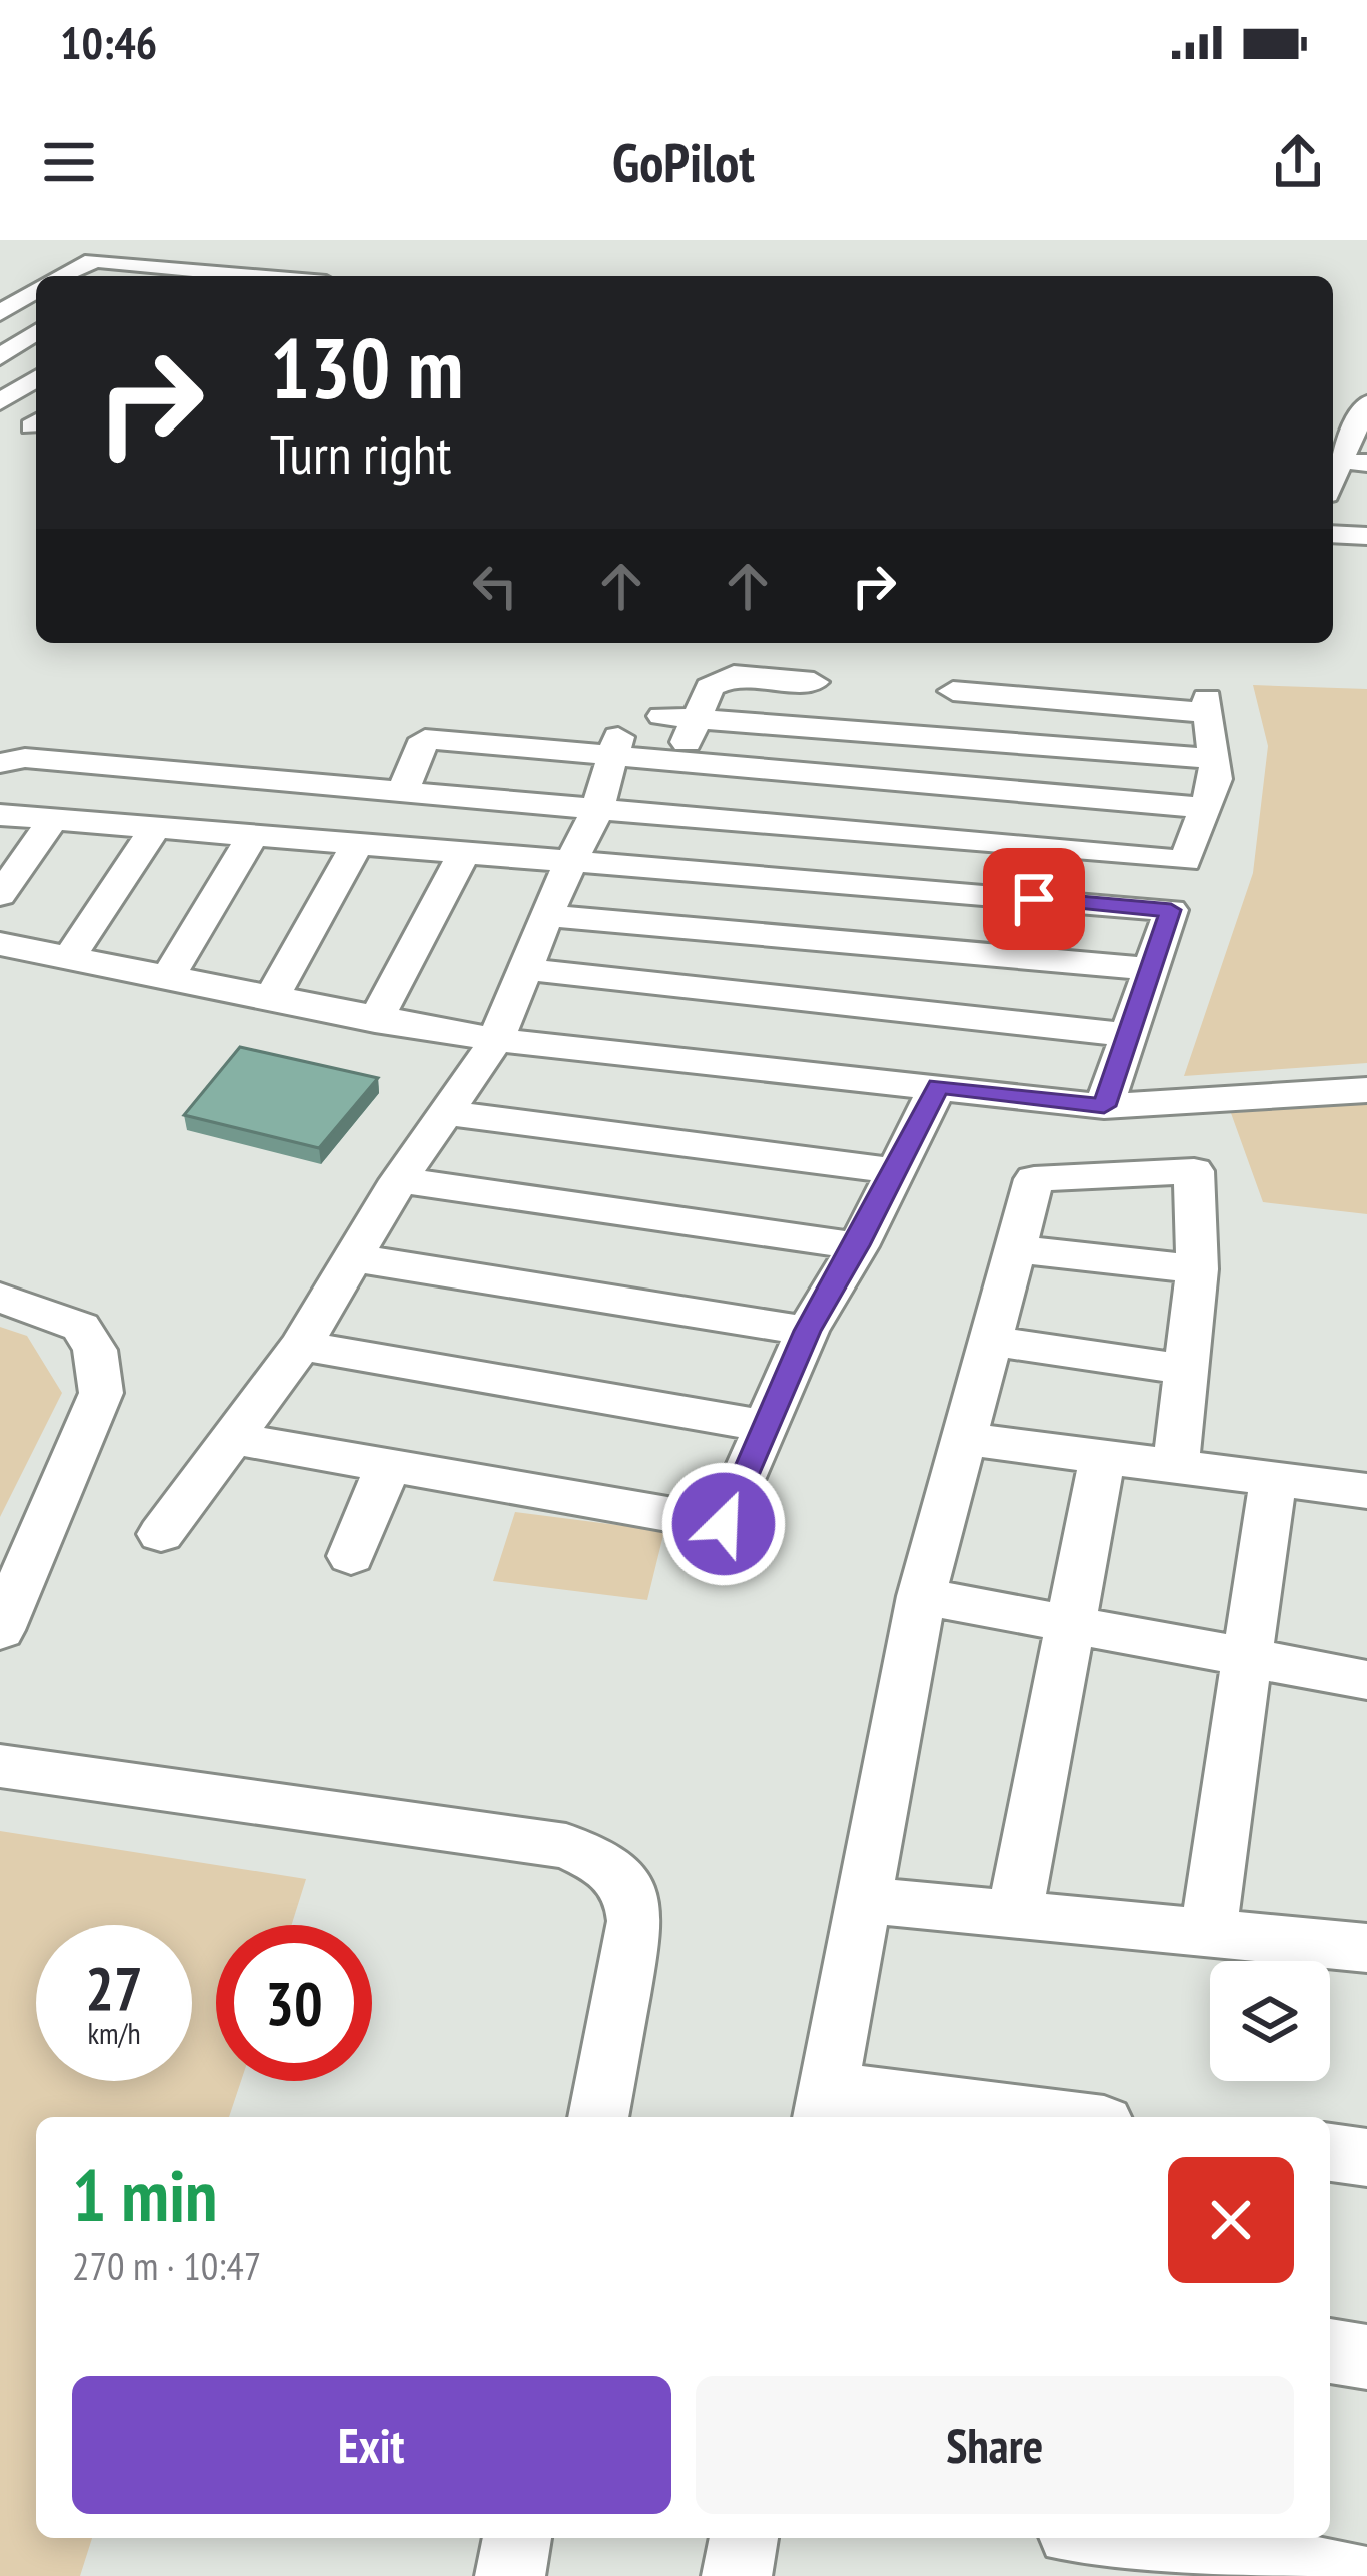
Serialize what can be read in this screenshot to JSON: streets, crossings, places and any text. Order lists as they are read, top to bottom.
{
  "page": {
    "status": "10:46",
    "header": "GoPilot",
    "turn": ["130 m", "Turn right"],
    "speed": "27 km/h",
    "limit": "30",
    "heading": ["1 min", "270 m · 10:47"],
    "buttons": ["Exit", "Share"]
  }
}
